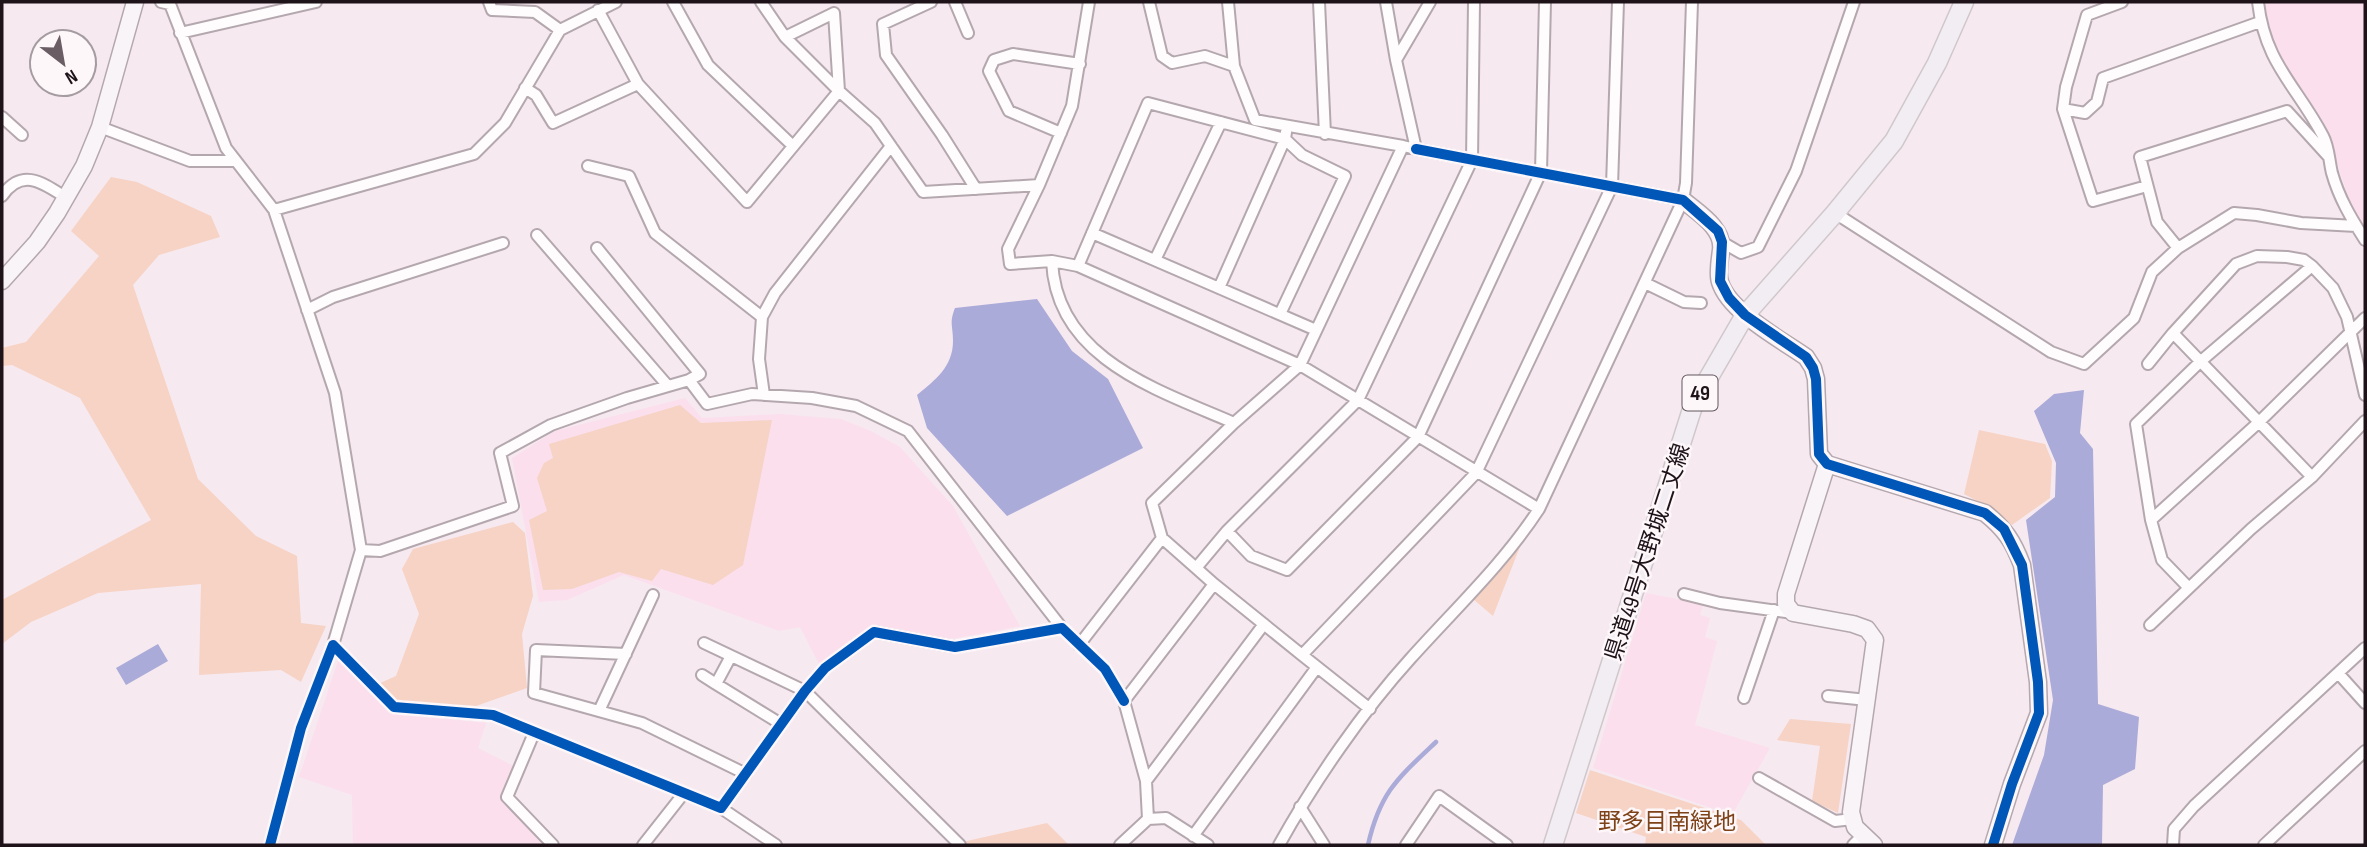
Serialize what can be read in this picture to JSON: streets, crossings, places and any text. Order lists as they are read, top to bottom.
{
  "streets": {
    "main road": ["49", "県道49号大野城二丈線"]
  },
  "parks": ["野多目南緑地"],
  "north": "bottom right"
}
